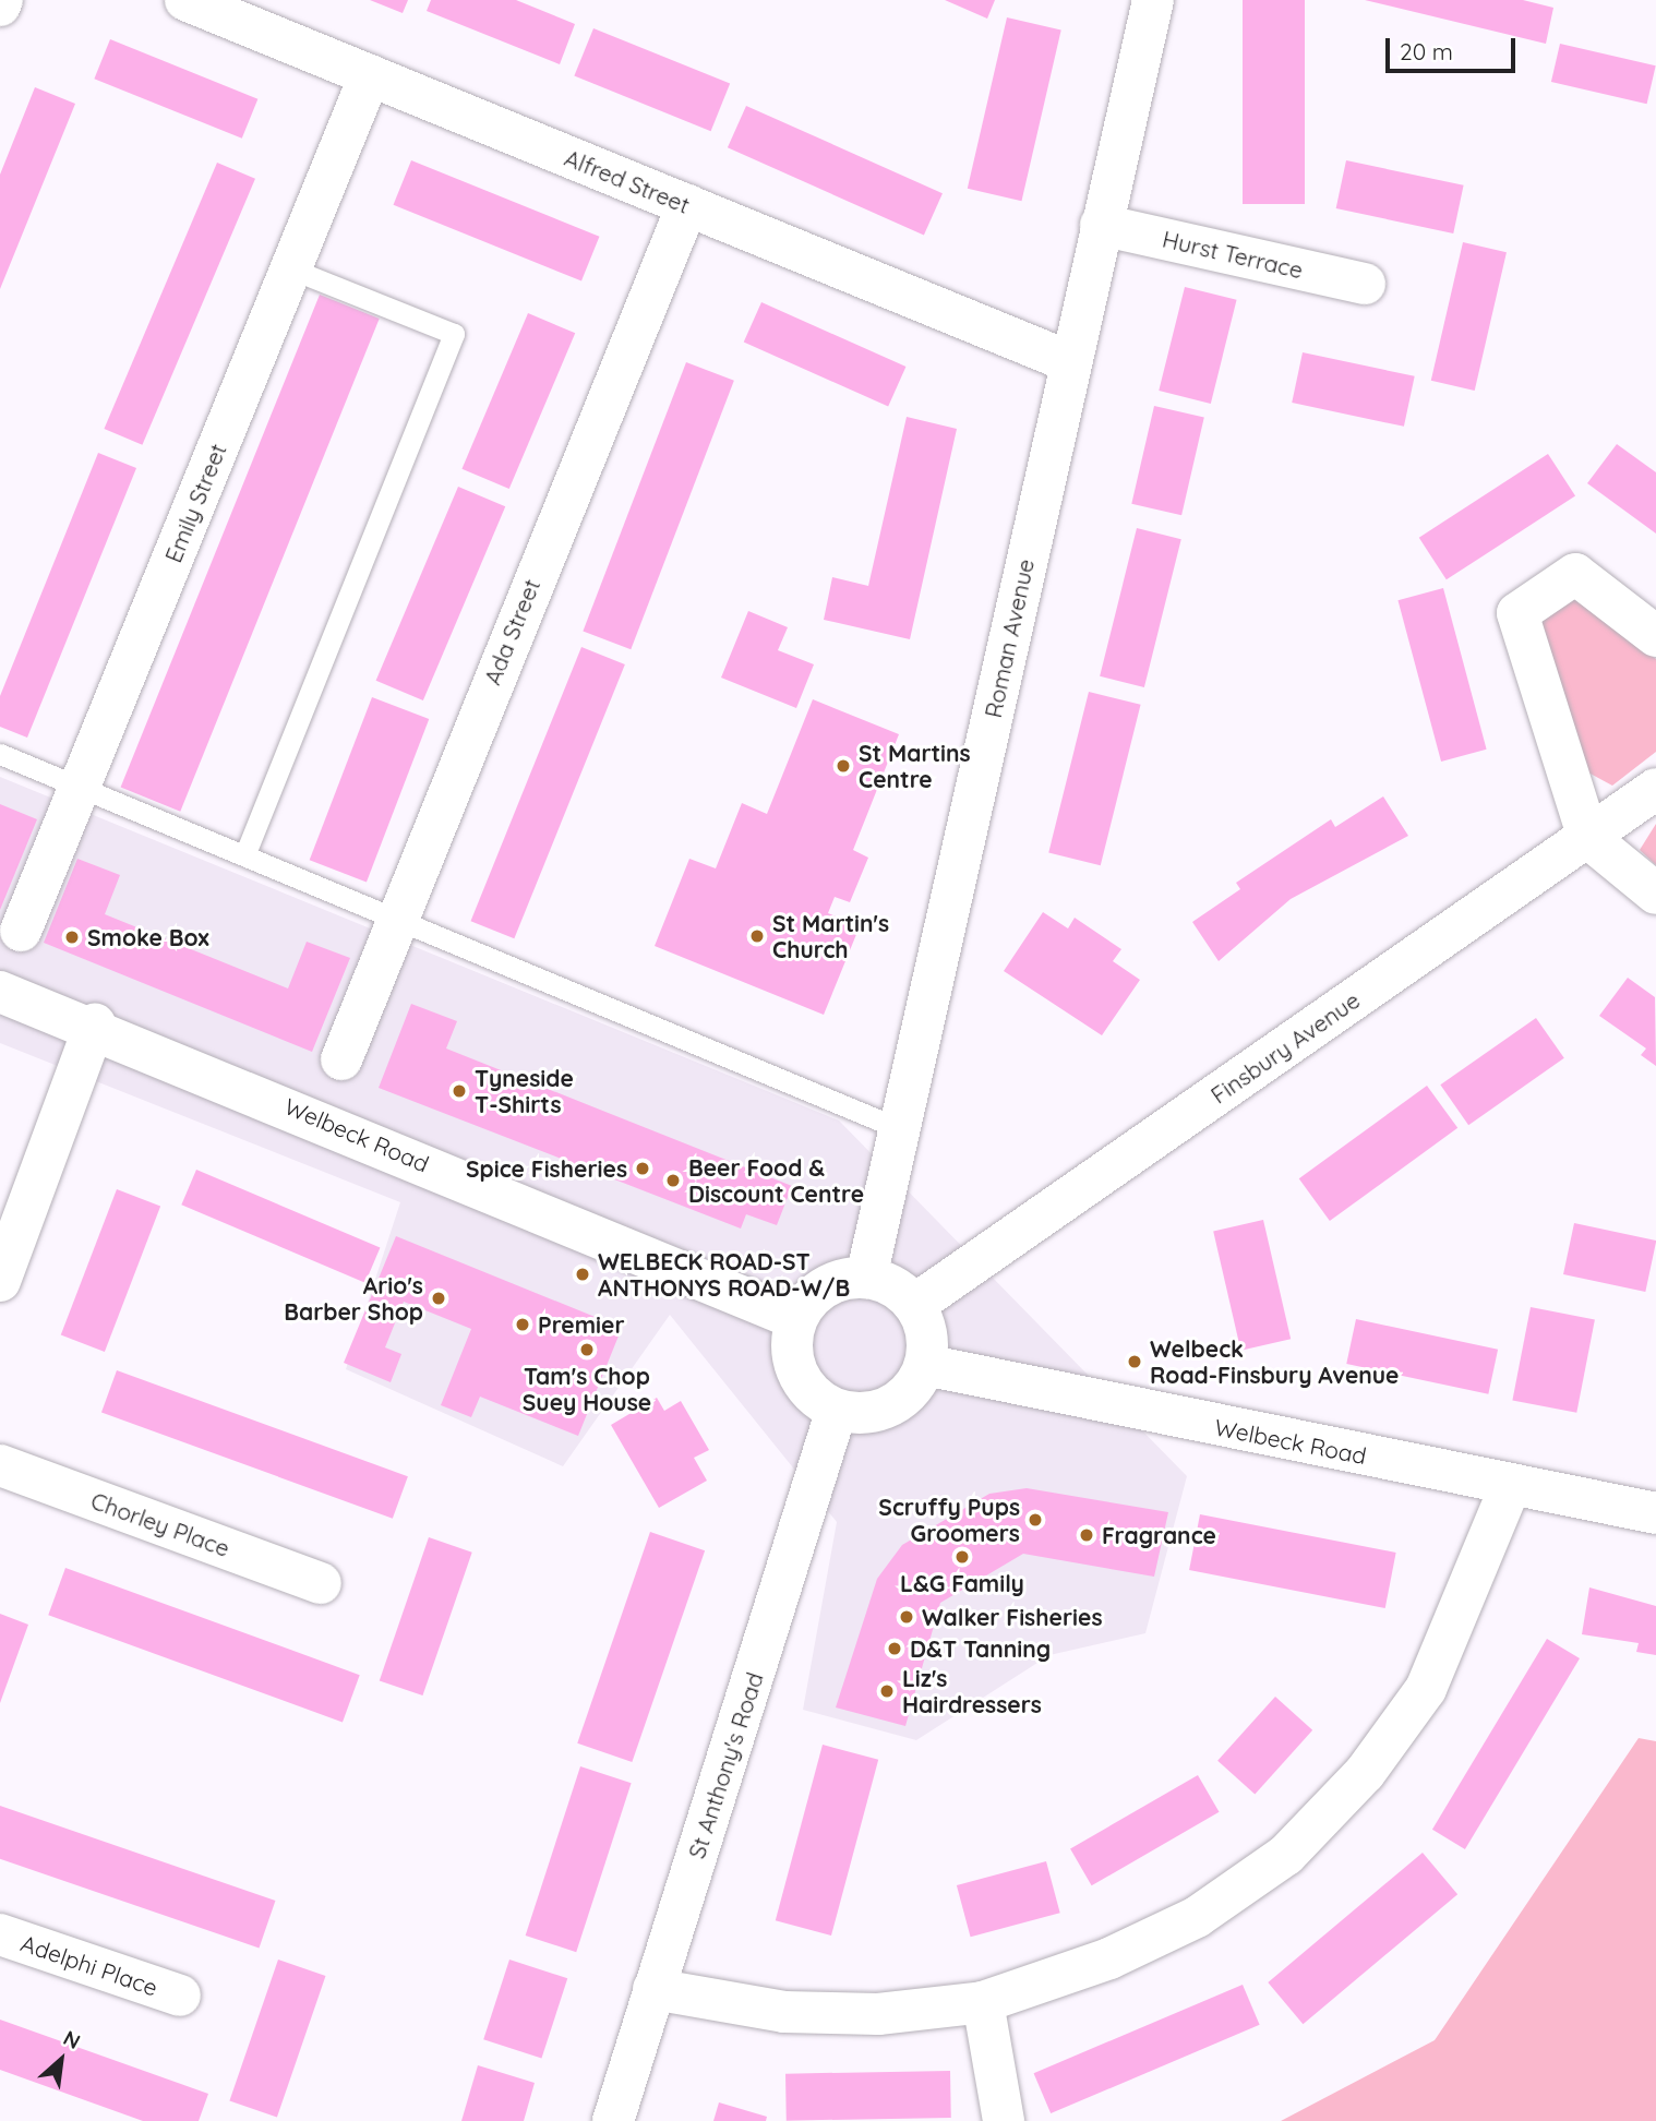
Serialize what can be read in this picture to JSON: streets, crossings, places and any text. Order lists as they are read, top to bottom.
{
  "streets": {
    "street": [
      "Alfred Street",
      "Hurst Terrace",
      "Emily Street",
      "Ada Street",
      "Roman Avenue",
      "Finsbury Avenue",
      "Welbeck Road",
      "Chorley Place",
      "St Anthony's Road",
      "Adelphi Place"
    ]
  },
  "crossings": [
    ["Alfred Street", "Emily Street"],
    ["Alfred Street", "Ada Street"],
    ["Alfred Street", "Roman Avenue"],
    ["Hurst Terrace", "Roman Avenue"],
    ["Roman Avenue", "Finsbury Avenue"],
    ["Roman Avenue", "Welbeck Road"],
    ["Roman Avenue", "St Anthony's Road"],
    ["Finsbury Avenue", "Welbeck Road"],
    ["Finsbury Avenue", "St Anthony's Road"],
    ["Welbeck Road", "St Anthony's Road"]
  ],
  "places": [
    "St Martins Centre",
    "St Martin's Church",
    "Smoke Box",
    "Tyneside T-Shirts",
    "Spice Fisheries",
    "Beer Food & Discount Centre",
    "WELBECK ROAD-ST ANTHONYS ROAD-W/B",
    "Ario's Barber Shop",
    "Premier",
    "Tam's Chop Suey House",
    "Welbeck Road-Finsbury Avenue",
    "Scruffy Pups Groomers",
    "Fragrance",
    "L&G Family",
    "Walker Fisheries",
    "D&T Tanning",
    "Liz's Hairdressers"
  ],
  "scale_bar": "20 m",
  "north": "top right"
}
